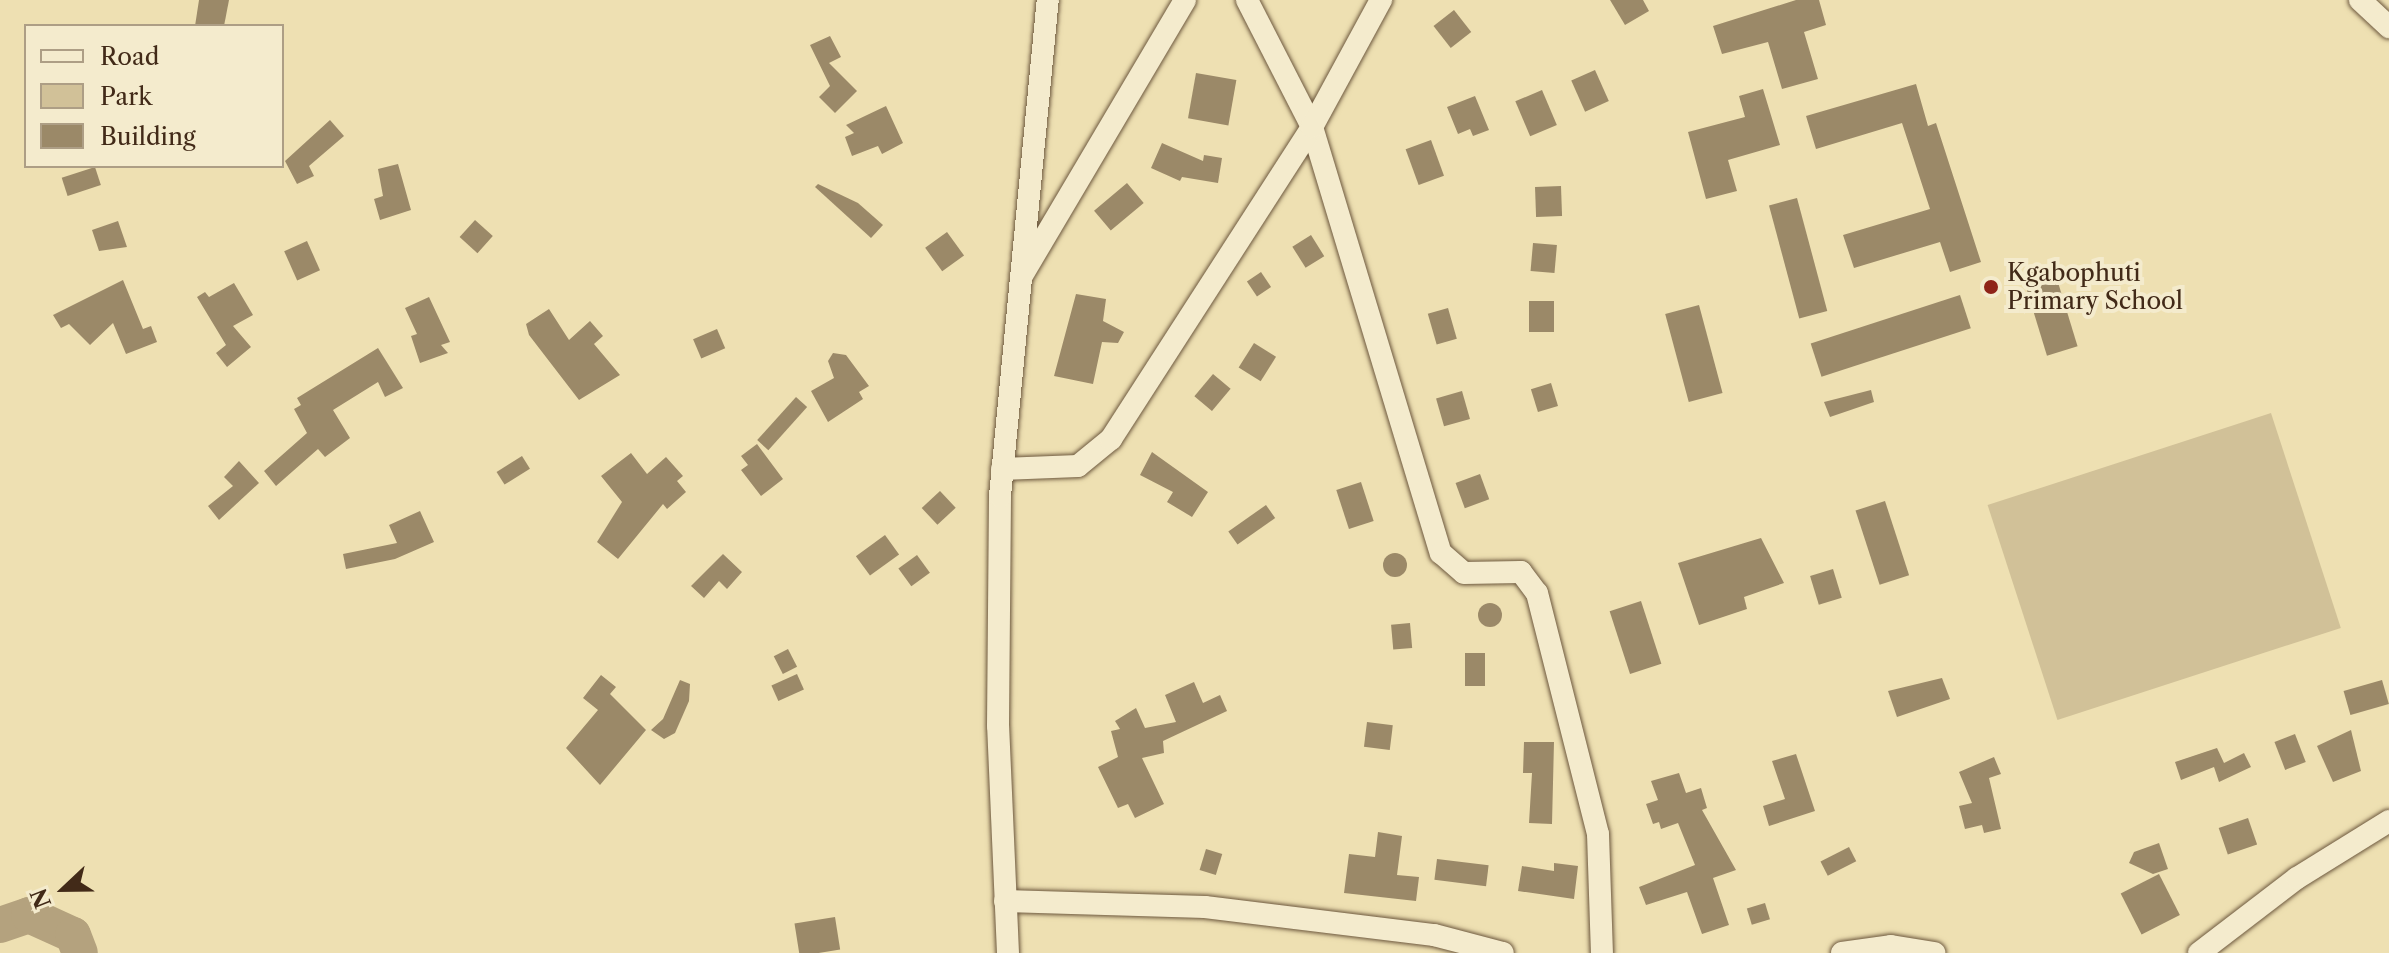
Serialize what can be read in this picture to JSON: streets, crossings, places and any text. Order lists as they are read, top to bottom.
{
  "places": ["Kgabophuti Primary School"],
  "legend": ["Road", "Park", "Building"],
  "north": "left"
}
